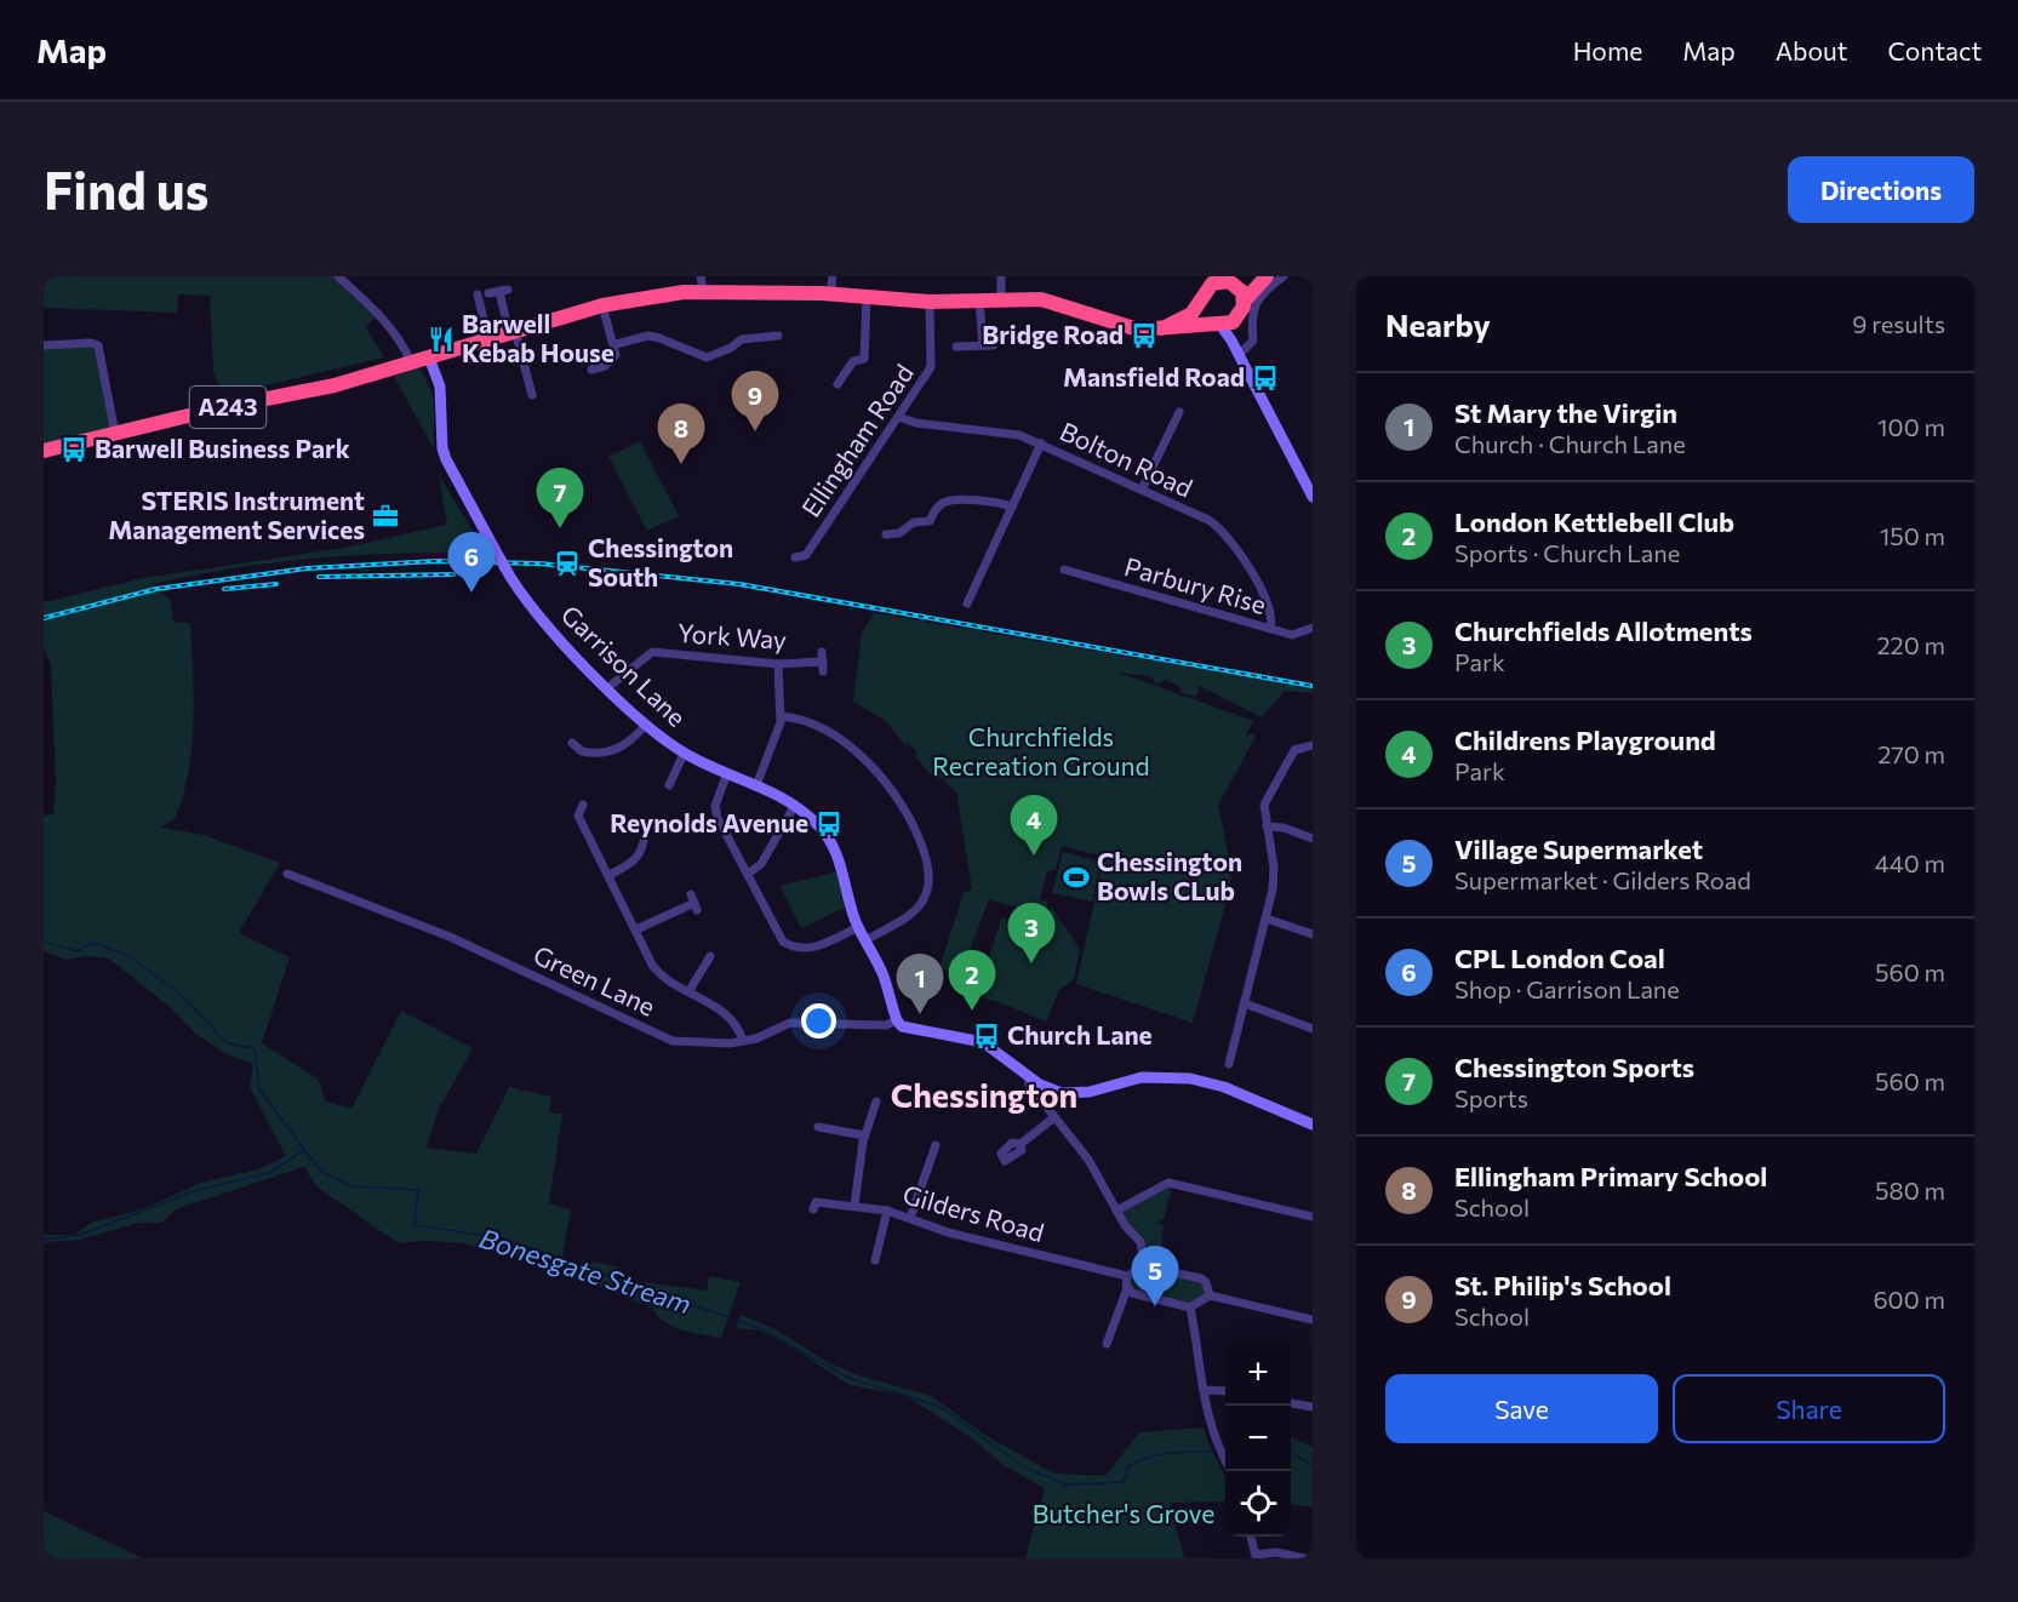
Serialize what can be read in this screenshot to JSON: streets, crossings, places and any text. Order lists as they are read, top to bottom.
{
  "streets": {
    "highway": ["A243"],
    "street": [
      "Ellingham Road",
      "Bolton Road",
      "Parbury Rise",
      "York Way",
      "Garrison Lane",
      "Green Lane",
      "Gilders Road"
    ]
  },
  "crossings": [
    ["A243", "Ellingham Road"],
    ["A243", "Garrison Lane"],
    ["Ellingham Road", "Bolton Road"],
    ["Bolton Road", "Parbury Rise"],
    ["York Way", "Garrison Lane"],
    ["Garrison Lane", "Green Lane"]
  ],
  "districts": ["Chessington"],
  "water": ["Bonesgate Stream"],
  "parks": ["Churchfields Recreation Ground", "Butcher's Grove"],
  "places": {
    "bus stop": [
      "Bridge Road",
      "Mansfield Road",
      "Barwell Business Park",
      "Reynolds Avenue",
      "Church Lane"
    ],
    "restaurant": ["Barwell Kebab House"],
    "office": ["STERIS Instrument Management Services"],
    "station": ["Chessington South"],
    "sports": ["Chessington Bowls CLub"]
  },
  "page": {
    "header": "Map",
    "nav": [
      "Home",
      "Map",
      "About",
      "Contact"
    ],
    "buttons": [
      "Directions",
      ["Save", "Share"]
    ],
    "title": "Find us",
    "heading": ["Nearby", "9 results"],
    "pins": [
      "9",
      "8",
      "7",
      "6",
      "4",
      "3",
      "2",
      "1",
      "5"
    ],
    "list": [
      {
        "mark": "1",
        "name": "St Mary the Virgin",
        "note": "Church · Church Lane",
        "value": "100 m"
      },
      {
        "mark": "2",
        "name": "London Kettlebell Club",
        "note": "Sports · Church Lane",
        "value": "150 m"
      },
      {
        "mark": "3",
        "name": "Churchfields Allotments",
        "note": "Park",
        "value": "220 m"
      },
      {
        "mark": "4",
        "name": "Childrens Playground",
        "note": "Park",
        "value": "270 m"
      },
      {
        "mark": "5",
        "name": "Village Supermarket",
        "note": "Supermarket · Gilders Road",
        "value": "440 m"
      },
      {
        "mark": "6",
        "name": "CPL London Coal",
        "note": "Shop · Garrison Lane",
        "value": "560 m"
      },
      {
        "mark": "7",
        "name": "Chessington Sports",
        "note": "Sports",
        "value": "560 m"
      },
      {
        "mark": "8",
        "name": "Ellingham Primary School",
        "note": "School",
        "value": "580 m"
      },
      {
        "mark": "9",
        "name": "St. Philip's School",
        "note": "School",
        "value": "600 m"
      }
    ],
    "map_buttons": ["+", "−"]
  }
}
